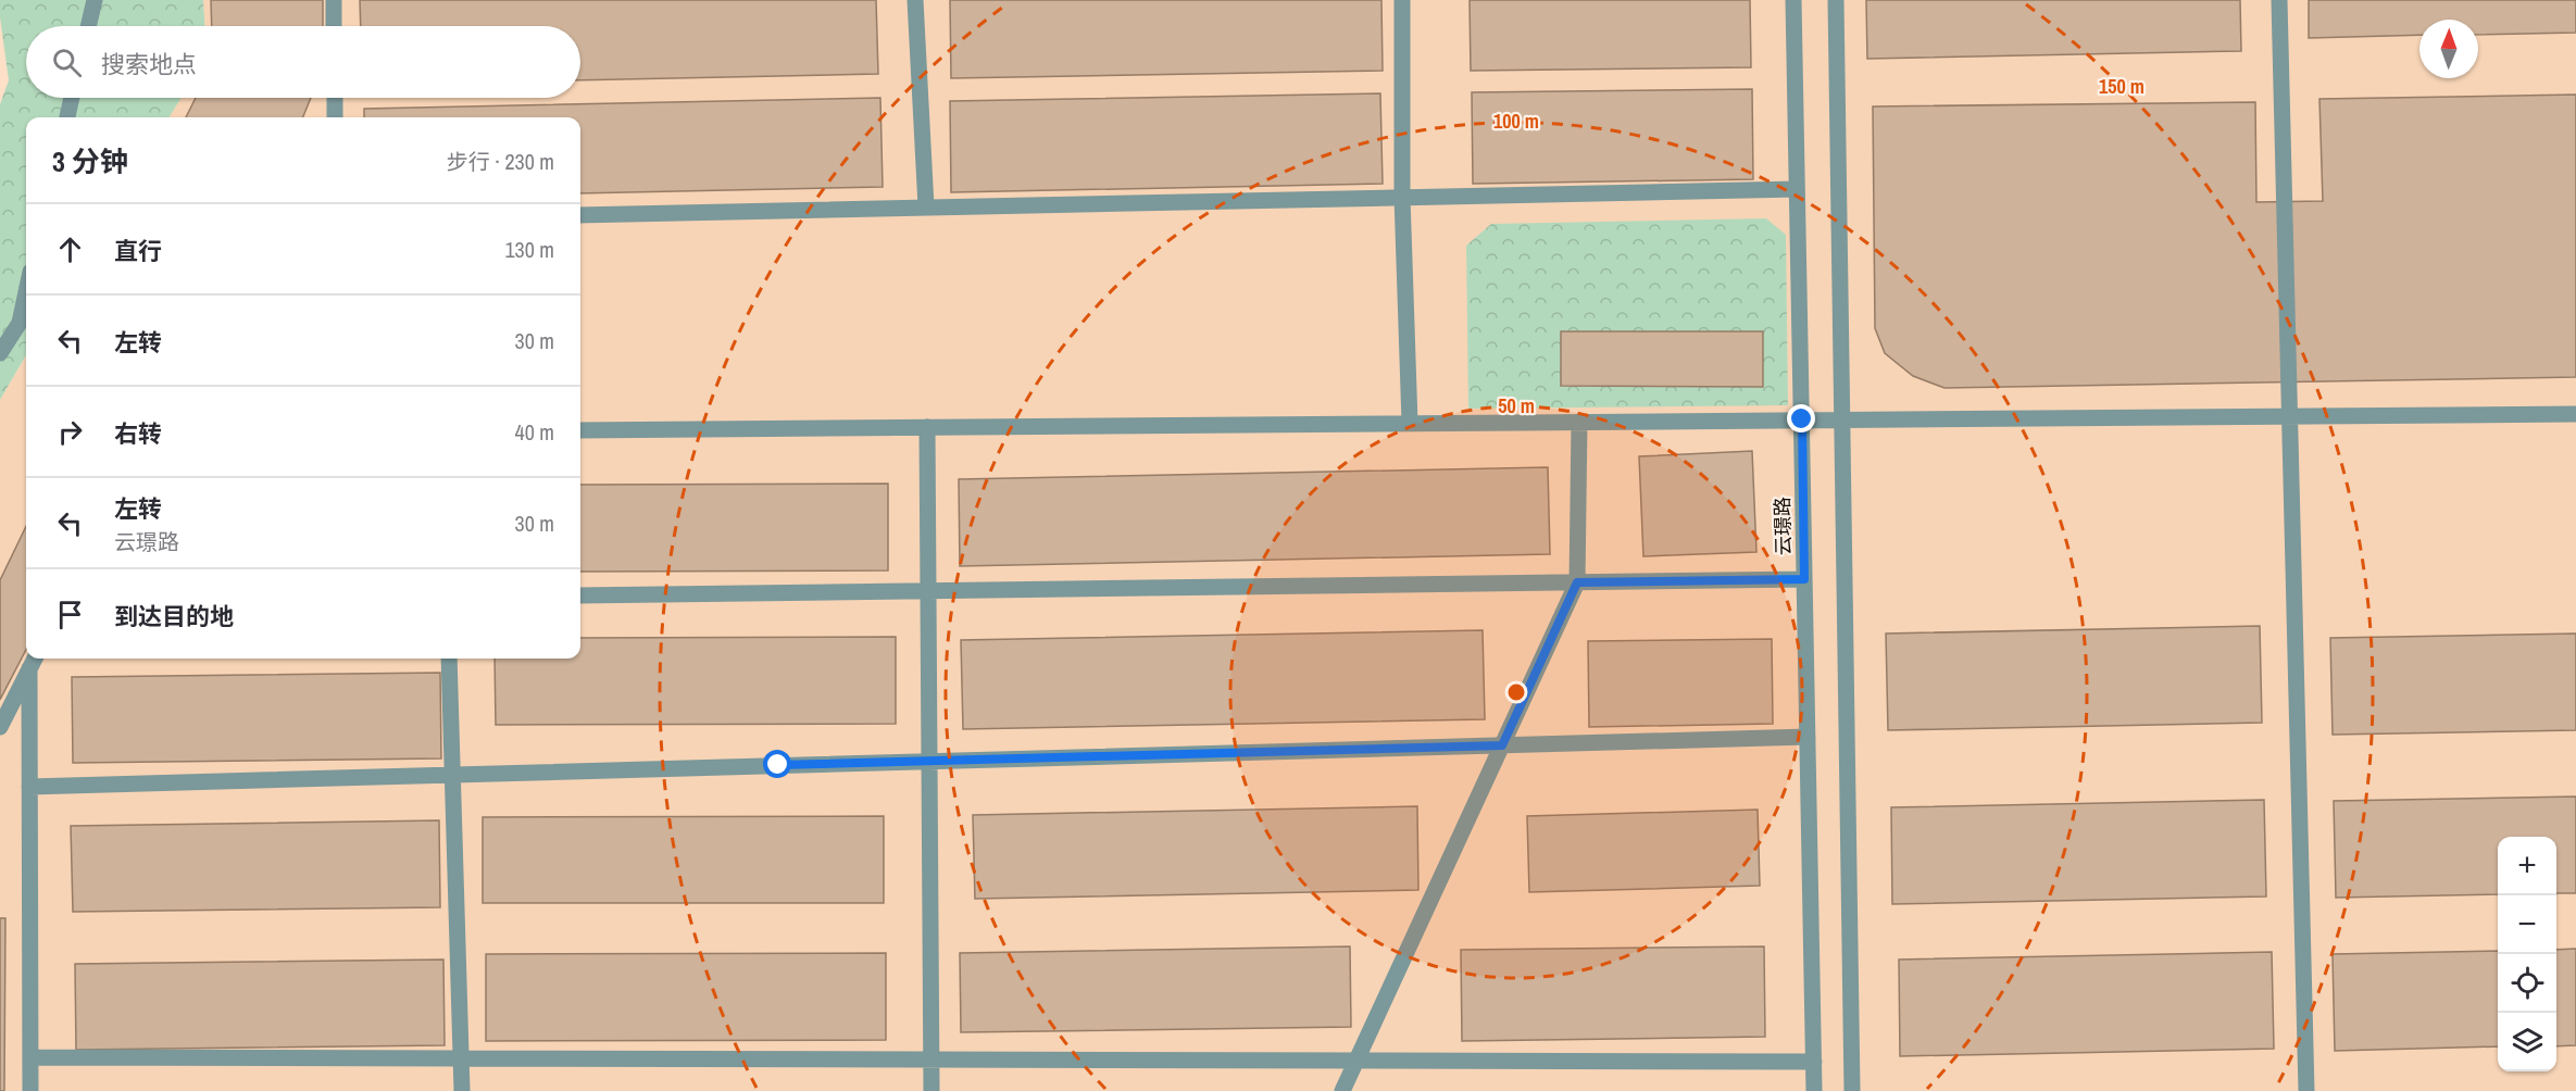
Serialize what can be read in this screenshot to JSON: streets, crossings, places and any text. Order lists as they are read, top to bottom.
{
  "streets": {
    "street": ["云璟路"]
  },
  "north": "top",
  "page": {
    "search": "搜索地点",
    "heading": ["3 分钟", "步行 · 230 m"],
    "list": [
      ["直行", "130 m"],
      ["左转", "30 m"],
      ["右转", "40 m"],
      ["左转", "云璟路", "30 m"],
      "到达目的地"
    ],
    "map_buttons": ["+", "−"]
  },
  "rings": ["150 m", "100 m", "50 m"]
}
